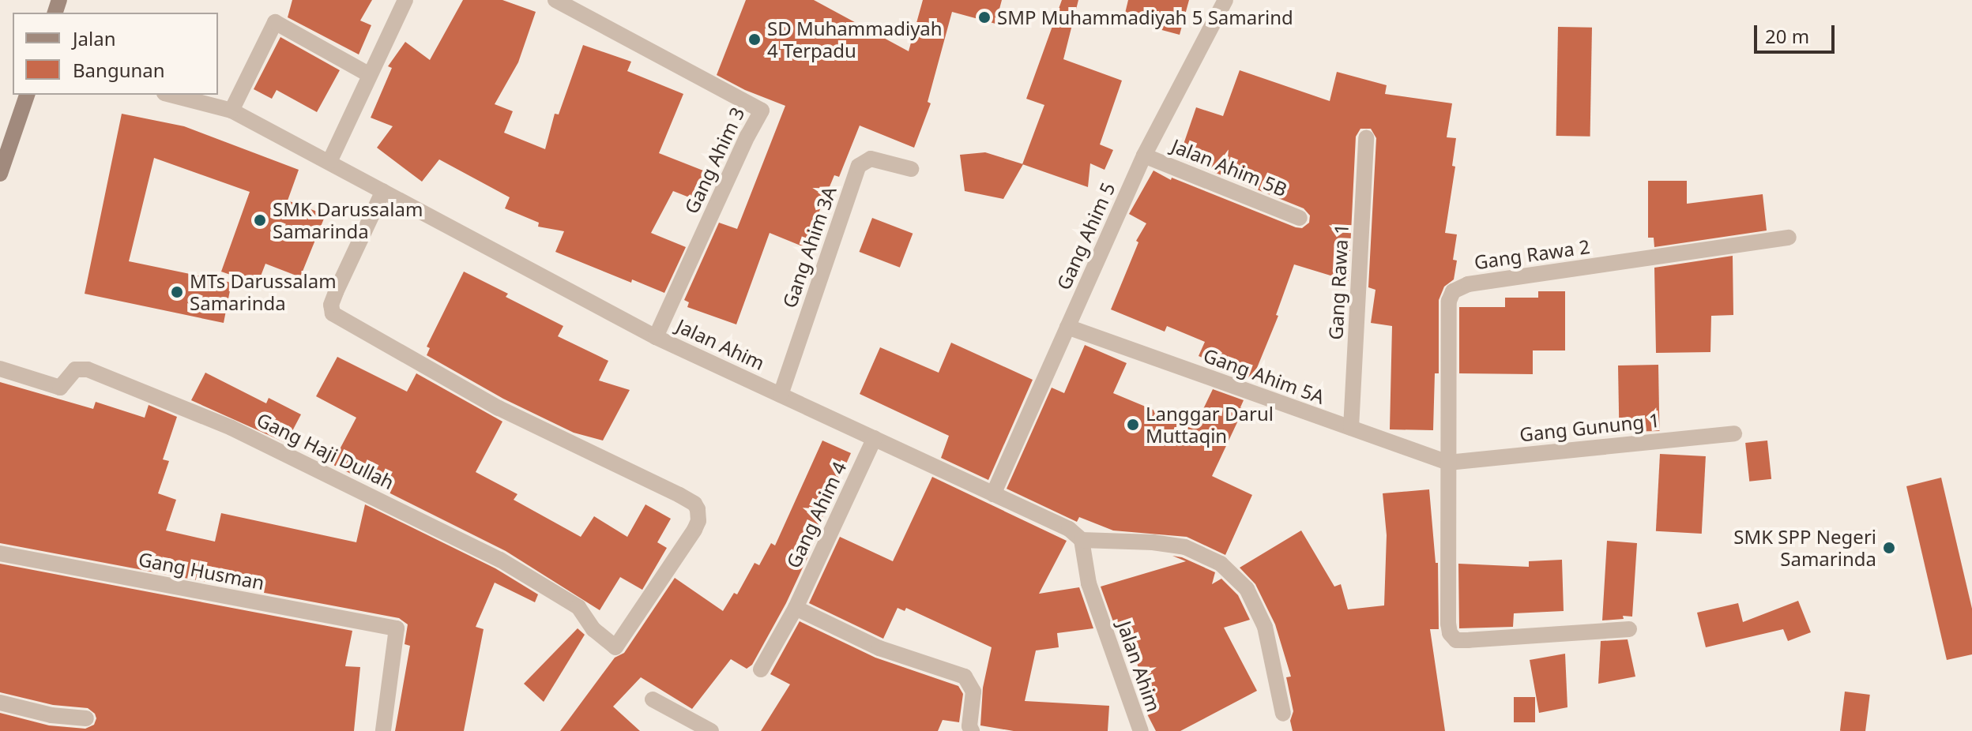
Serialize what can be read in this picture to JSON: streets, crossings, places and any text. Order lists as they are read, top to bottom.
{
  "streets": {
    "street": [
      "Gang Ahim 3",
      "Jalan Ahim 5B",
      "Gang Ahim 5",
      "Gang Ahim 3A",
      "Gang Rawa 2",
      "Gang Rawa 1",
      "Jalan Ahim",
      "Gang Ahim 5A",
      "Gang Gunung 1",
      "Gang Haji Dullah",
      "Gang Ahim 4",
      "Gang Husman"
    ]
  },
  "crossings": [
    ["Gang Ahim 3", "Jalan Ahim"],
    ["Jalan Ahim 5B", "Gang Ahim 5"],
    ["Gang Ahim 5", "Jalan Ahim"],
    ["Gang Ahim 5", "Gang Ahim 5A"],
    ["Gang Ahim 3A", "Jalan Ahim"],
    ["Gang Rawa 2", "Gang Ahim 5A"],
    ["Gang Rawa 2", "Gang Gunung 1"],
    ["Gang Rawa 1", "Gang Ahim 5A"],
    ["Jalan Ahim", "Gang Haji Dullah"],
    ["Jalan Ahim", "Gang Ahim 4"],
    ["Gang Ahim 5A", "Gang Gunung 1"]
  ],
  "places": [
    "SMP Muhammadiyah 5 Samarind",
    "SD Muhammadiyah 4 Terpadu",
    "SMK Darussalam Samarinda",
    "MTs Darussalam Samarinda",
    "Langgar Darul Muttaqin",
    "SMK SPP Negeri Samarinda"
  ],
  "legend": ["Jalan", "Bangunan"],
  "scale_bar": "20 m"
}
